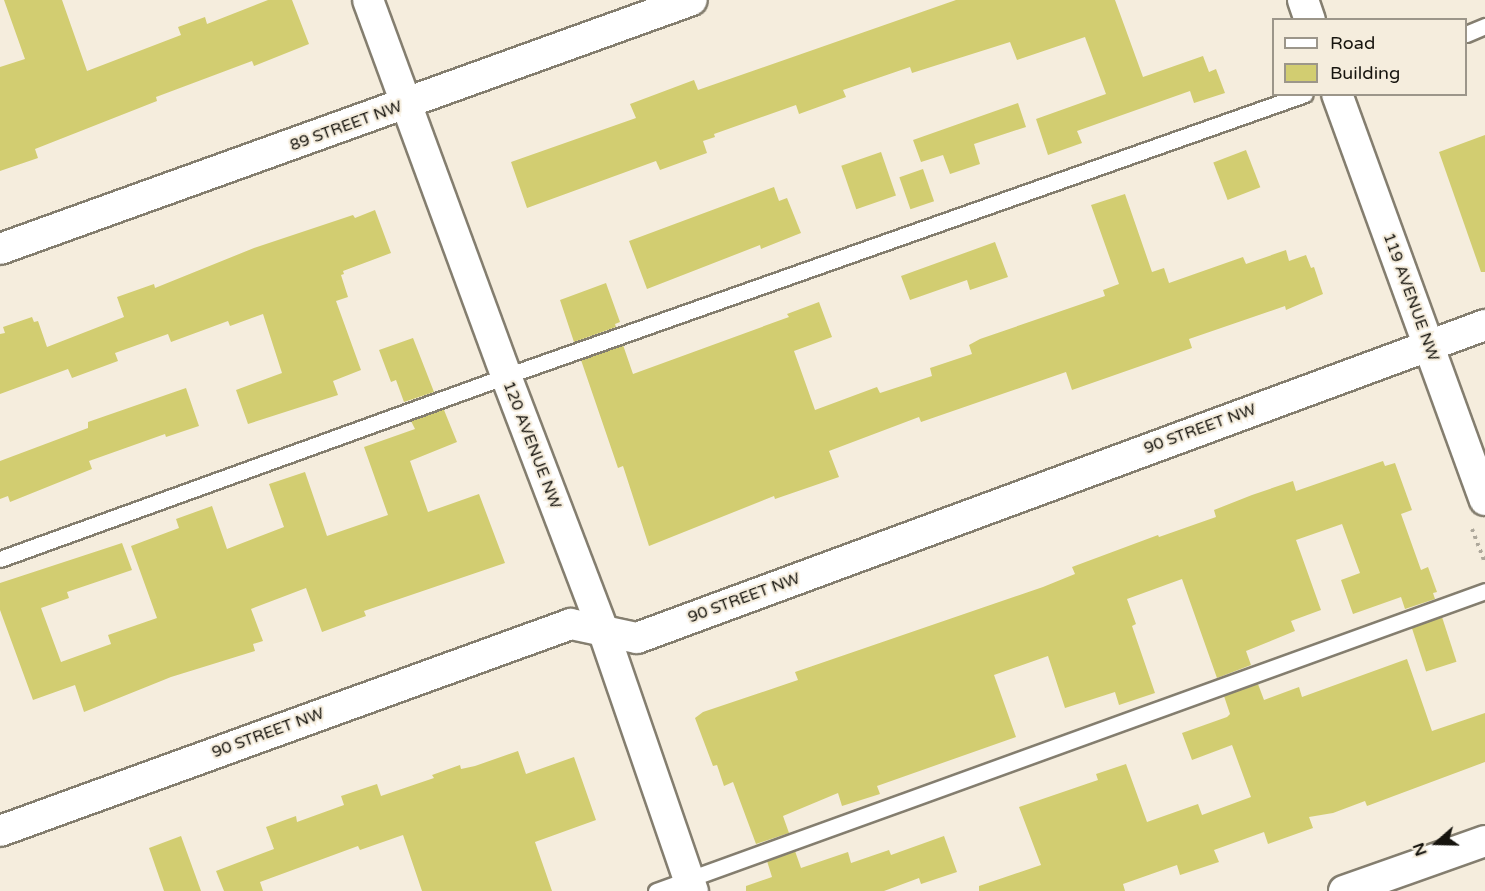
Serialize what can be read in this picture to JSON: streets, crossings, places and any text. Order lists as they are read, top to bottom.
{
  "streets": {
    "street": [
      "89 STREET NW",
      "119 AVENUE NW",
      "90 STREET NW",
      "120 AVENUE NW"
    ]
  },
  "crossings": [
    ["89 STREET NW", "120 AVENUE NW"],
    ["119 AVENUE NW", "90 STREET NW"],
    ["90 STREET NW", "120 AVENUE NW"]
  ],
  "legend": ["Road", "Building"],
  "north": "left"
}
